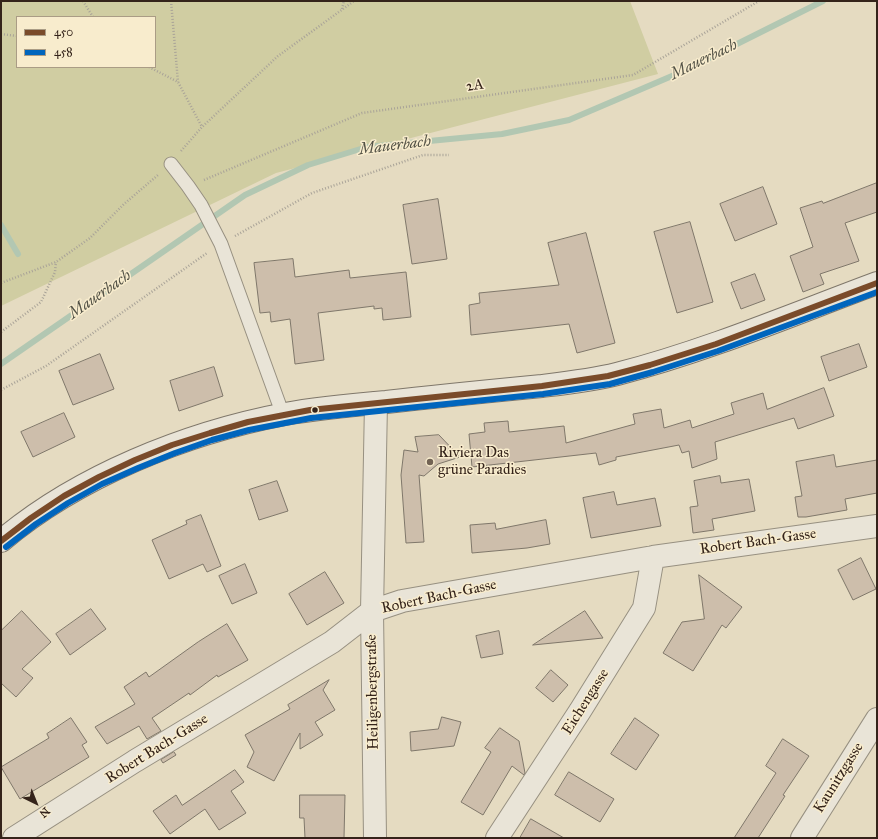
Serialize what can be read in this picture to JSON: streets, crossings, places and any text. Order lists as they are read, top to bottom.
{
  "streets": {
    "street": [
      "Robert Bach-Gasse",
      "Heiligenbergstraße",
      "Eichengasse",
      "Kaunitzgasse"
    ],
    "path": ["2A"]
  },
  "crossings": [
    ["Robert Bach-Gasse", "Heiligenbergstraße"],
    ["Robert Bach-Gasse", "Eichengasse"]
  ],
  "water": ["Mauerbach"],
  "places": ["Riviera Das grüne Paradies"],
  "lines": ["transit line 450", "transit line 458"],
  "legend": ["450", "458"],
  "north": "bottom right"
}
